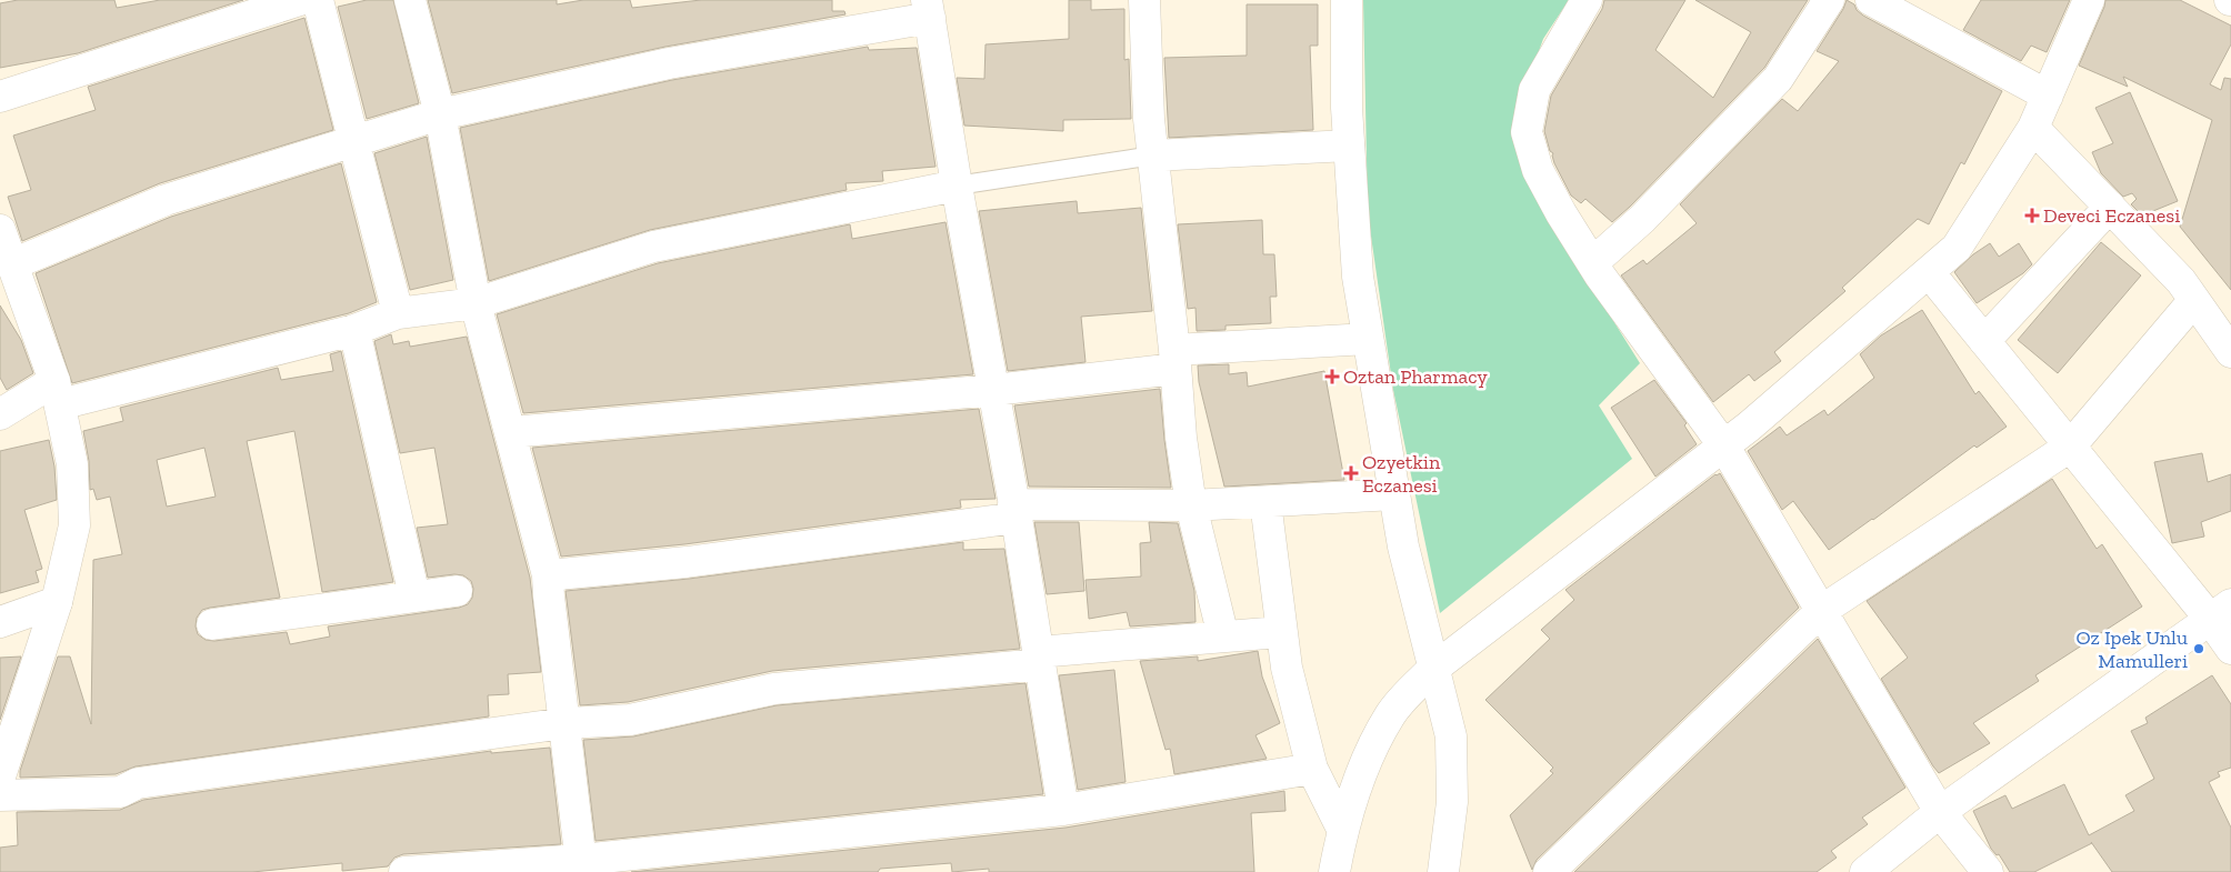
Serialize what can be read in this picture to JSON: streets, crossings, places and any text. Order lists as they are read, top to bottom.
{
  "places": {
    "health": ["Deveci Eczanesi", "Oztan Pharmacy", "Ozyetkin Eczanesi"],
    "other": ["Oz Ipek Unlu Mamulleri"]
  }
}
